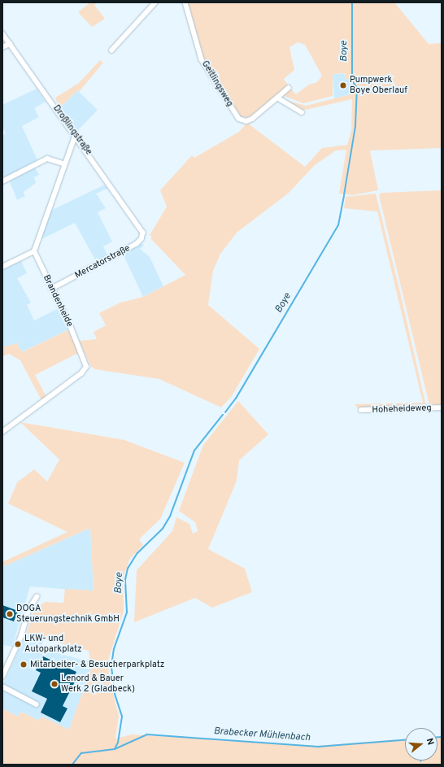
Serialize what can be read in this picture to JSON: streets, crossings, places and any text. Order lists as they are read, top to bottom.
{
  "streets": {
    "street": [
      "Geitlingsweg",
      "Droßlingstraße",
      "Mercatorstraße",
      "Brandenheide",
      "Hoheheideweg"
    ]
  },
  "crossings": [
    ["Droßlingstraße", "Mercatorstraße"],
    ["Mercatorstraße", "Brandenheide"]
  ],
  "water": ["Boye", "Brabecker Mühlenbach"],
  "places": [
    "Pumpwerk Boye Oberlauf",
    "DOGA Steuerungstechnik GmbH",
    "LKW- und Autoparkplatz",
    "Mitarbeiter- & Besucherparkplatz",
    "Lenord & Bauer Werk 2 (Gladbeck)"
  ],
  "north": "right"
}
